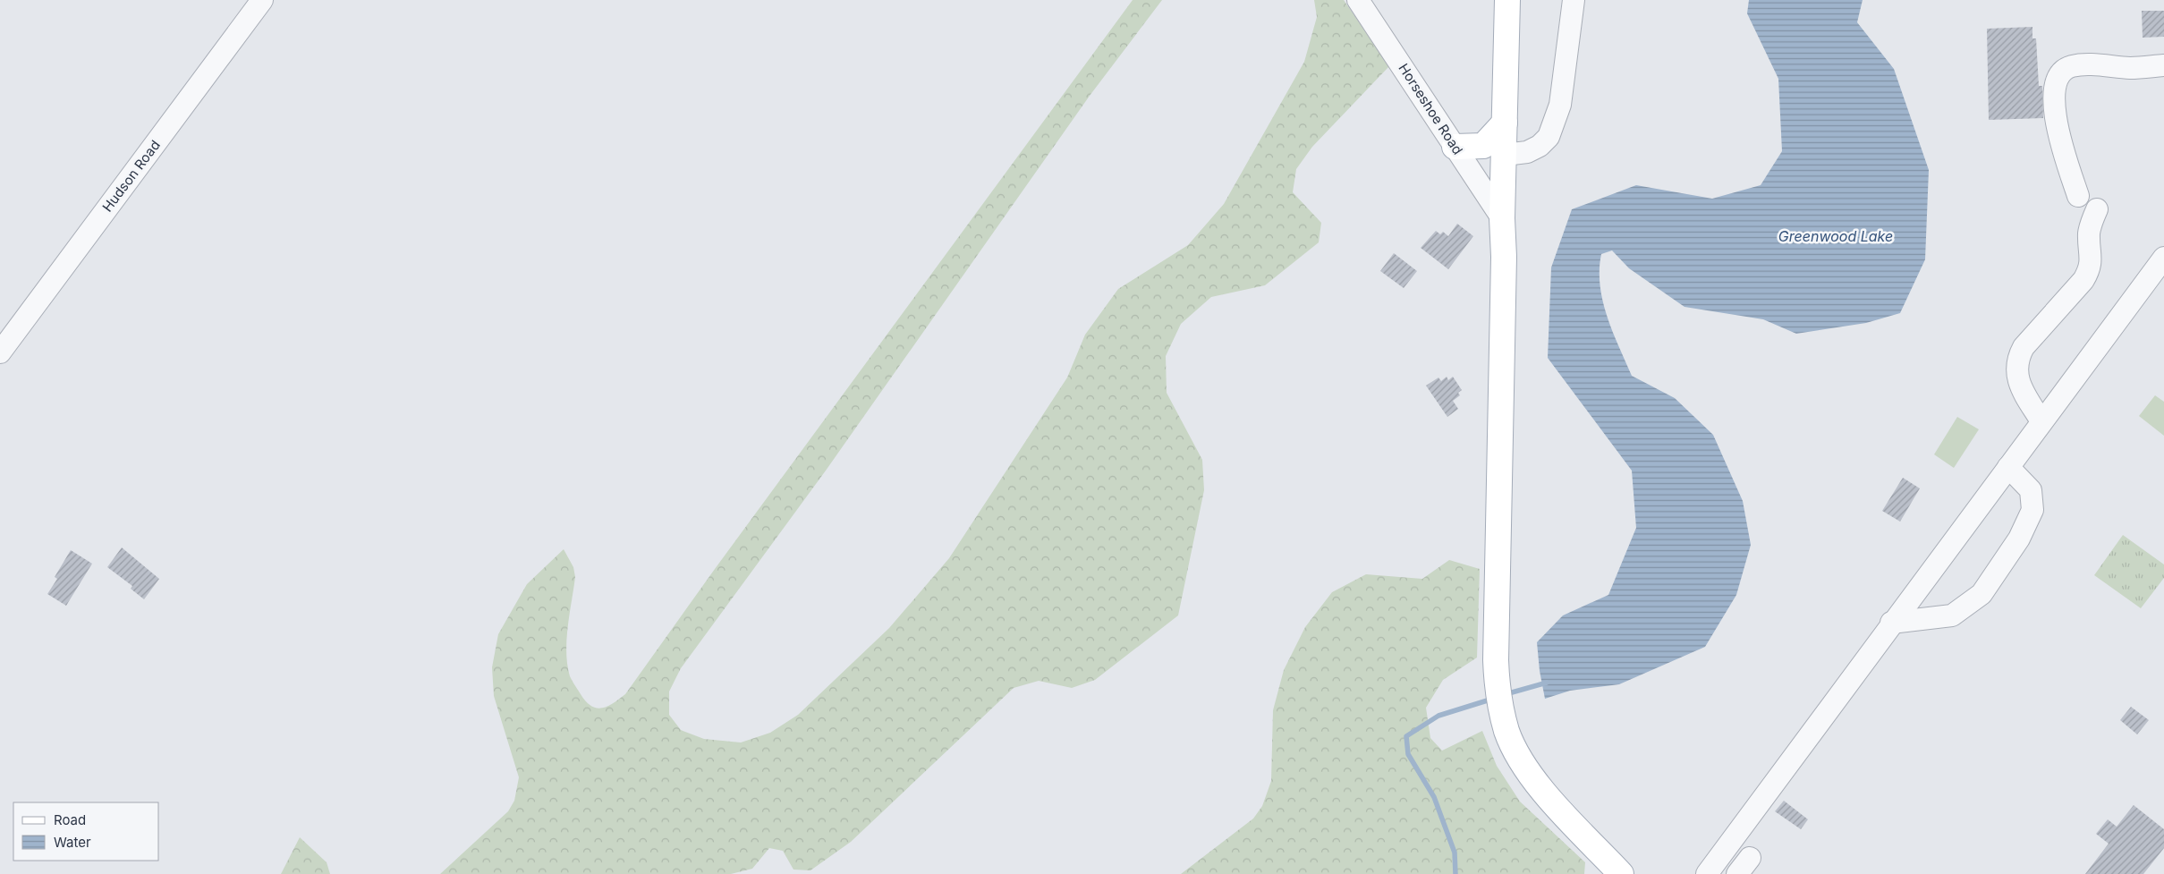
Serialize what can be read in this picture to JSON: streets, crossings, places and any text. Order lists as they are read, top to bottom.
{
  "streets": {
    "street": ["Horseshoe Road", "Hudson Road"]
  },
  "water": ["Greenwood Lake"],
  "legend": ["Road", "Water"]
}
